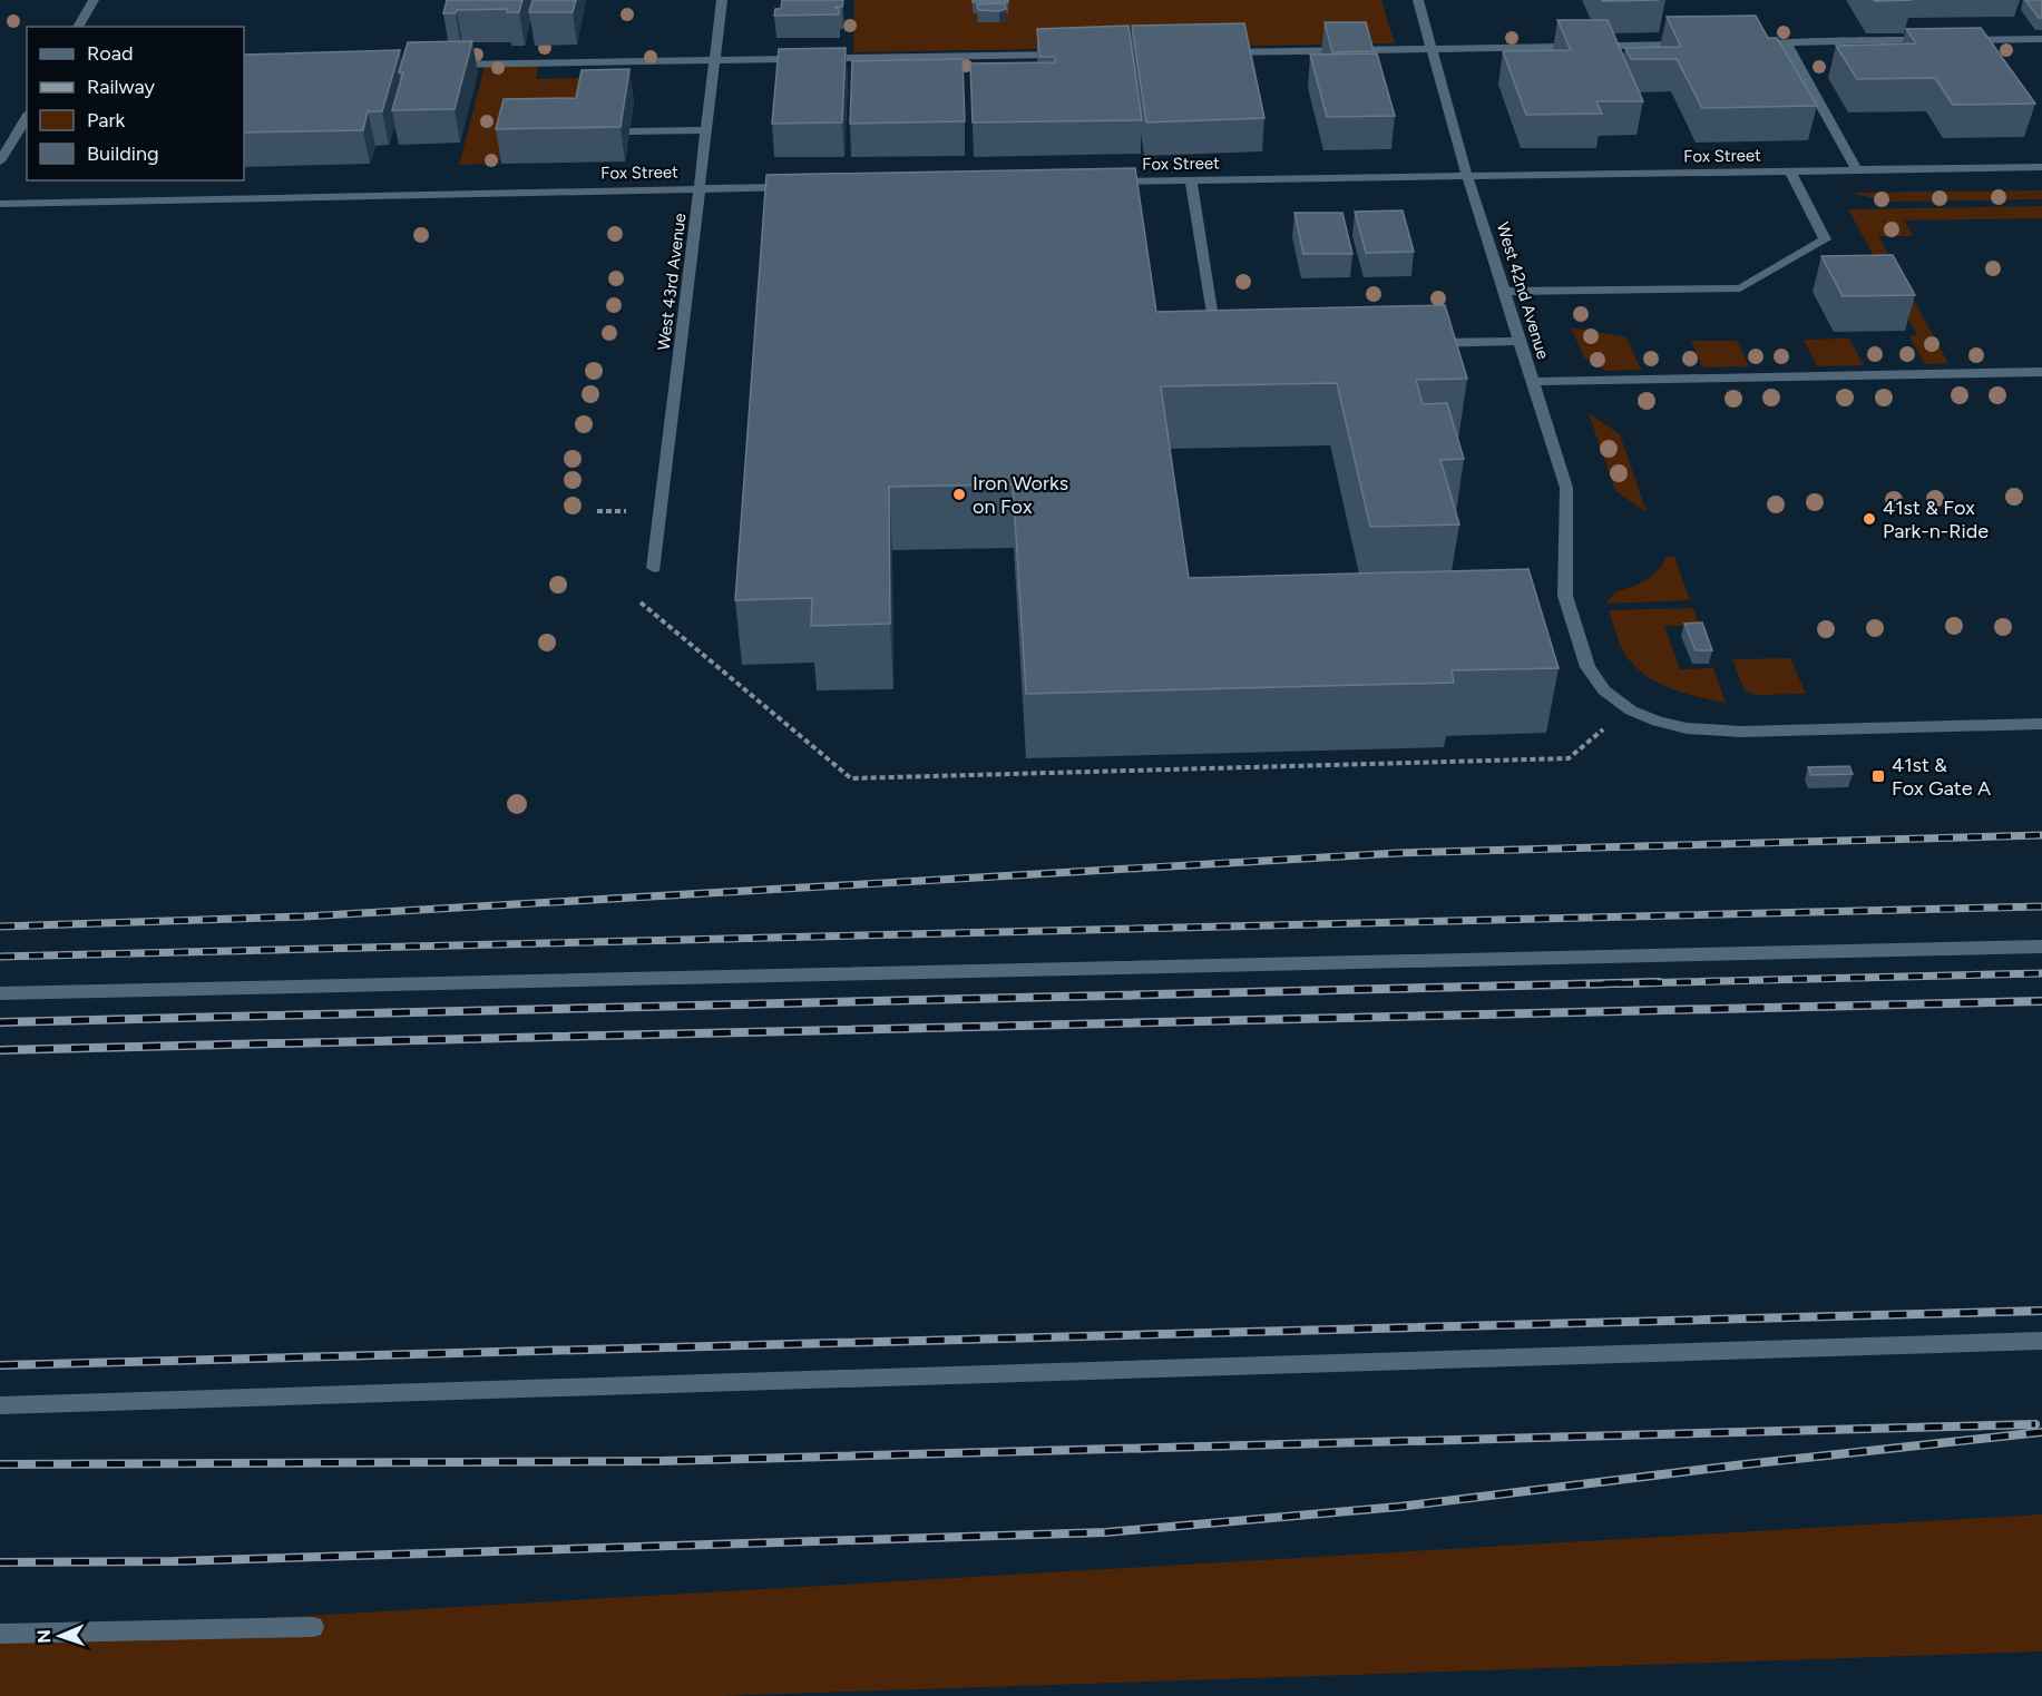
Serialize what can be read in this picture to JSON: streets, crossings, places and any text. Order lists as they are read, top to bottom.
{
  "streets": {
    "street": ["Fox Street", "West 43rd Avenue", "West 42nd Avenue"]
  },
  "crossings": [
    ["Fox Street", "West 43rd Avenue"],
    ["Fox Street", "West 42nd Avenue"]
  ],
  "places": {
    "other": ["Iron Works on Fox", "41st & Fox Park-n-Ride"],
    "transit": ["41st & Fox Gate A"]
  },
  "legend": [
    "Road",
    "Railway",
    "Park",
    "Building"
  ],
  "north": "left"
}
